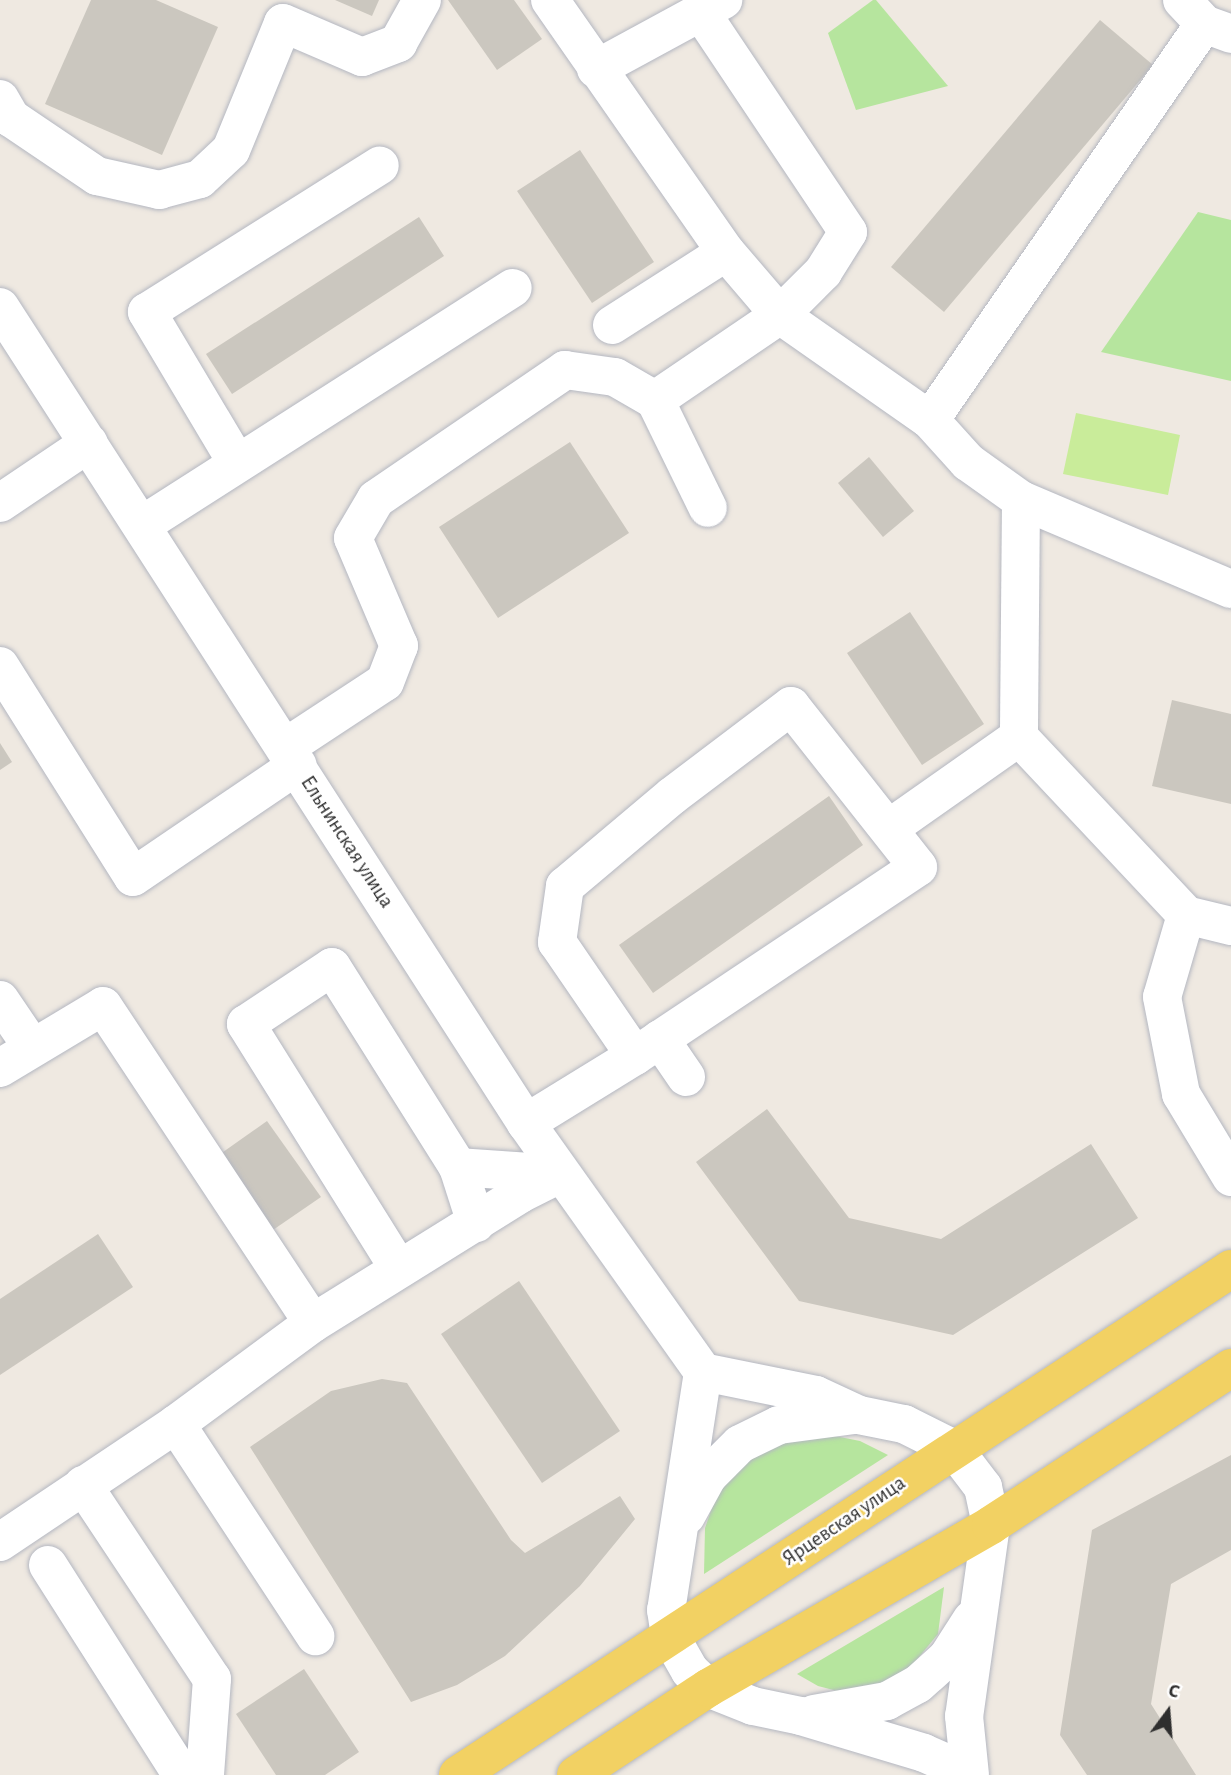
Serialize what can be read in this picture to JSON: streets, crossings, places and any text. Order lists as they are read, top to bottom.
{
  "streets": {
    "main road": ["Ярцевская улица"],
    "street": ["Ельнинская улица"]
  },
  "north": "top"
}
